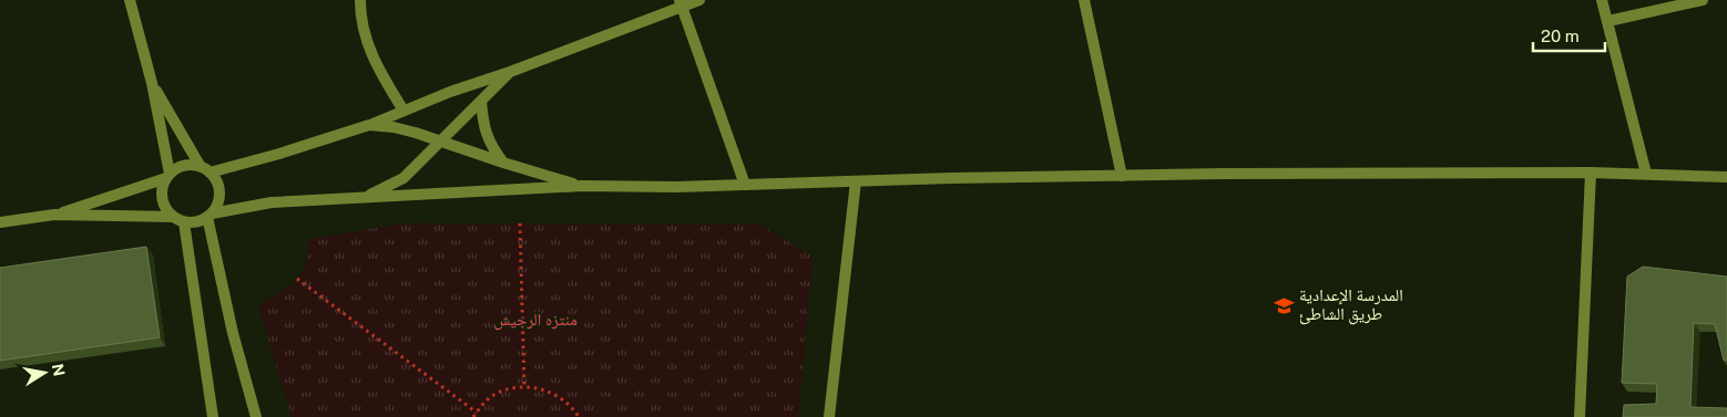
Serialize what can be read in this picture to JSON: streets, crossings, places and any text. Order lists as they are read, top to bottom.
{
  "parks": ["منتزه الرجيش"],
  "places": {
    "school or university": ["المدرسة الإعدادية طريق الشاطئ"]
  },
  "scale_bar": "20 m",
  "north": "right"
}
